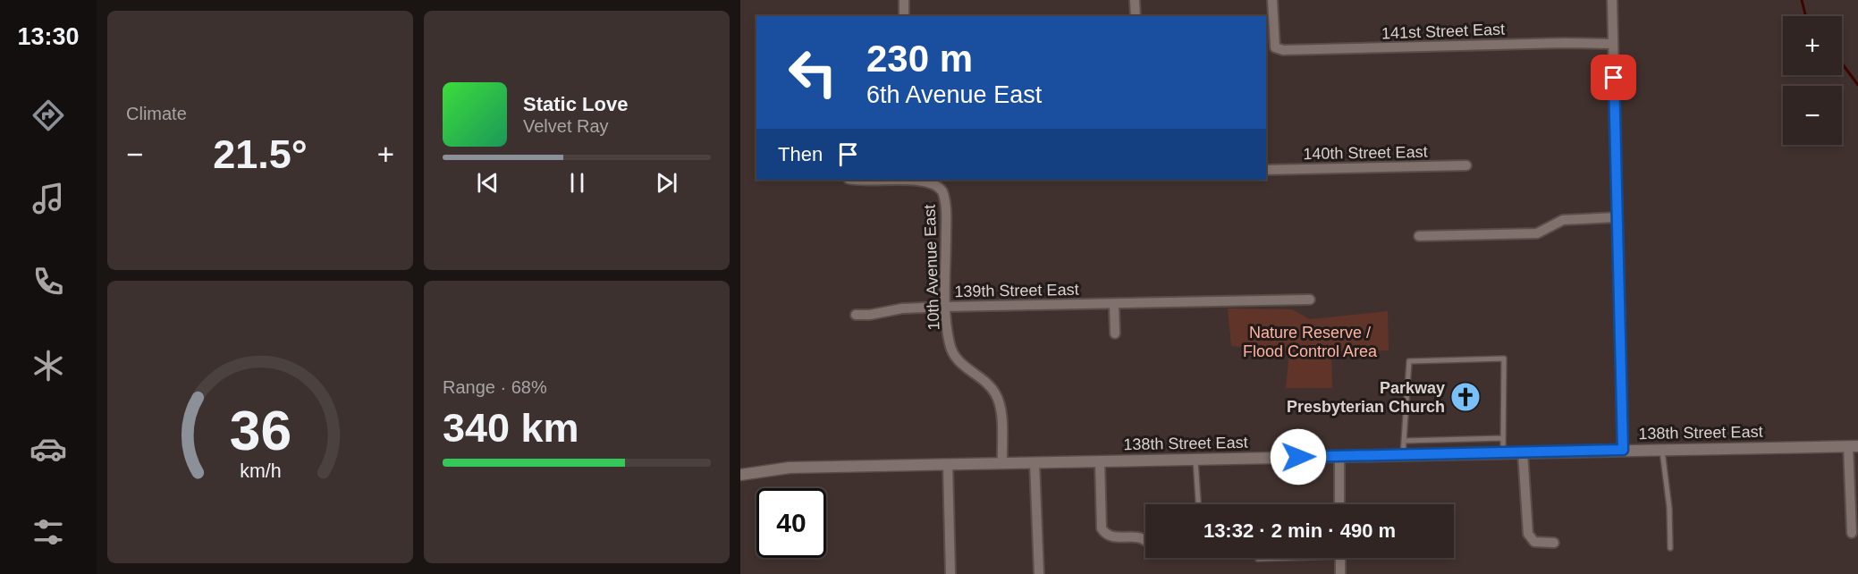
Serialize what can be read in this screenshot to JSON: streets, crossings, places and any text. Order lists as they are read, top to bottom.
{
  "streets": {
    "street": [
      "141st Street East",
      "140th Street East",
      "10th Avenue East",
      "139th Street East",
      "138th Street East"
    ]
  },
  "crossings": [
    ["10th Avenue East", "139th Street East"],
    ["10th Avenue East", "138th Street East"]
  ],
  "parks": ["Nature Reserve / Flood Control Area"],
  "places": {
    "church": ["Parkway Presbyterian Church"]
  },
  "page": {
    "tabs": "13:30",
    "tile": [
      "Climate",
      ["Range · 68%", "340 km"]
    ],
    "map_buttons": ["+", "−"],
    "turn": ["230 m", "6th Avenue East"],
    "song": ["Static Love", "Velvet Ray"],
    "then": "Then",
    "heat": ["−", "21.5°", "+"],
    "limit": "40",
    "trip": "13:32 · 2 min · 490 m",
    "gauge": ["36", "km/h"]
  }
}
